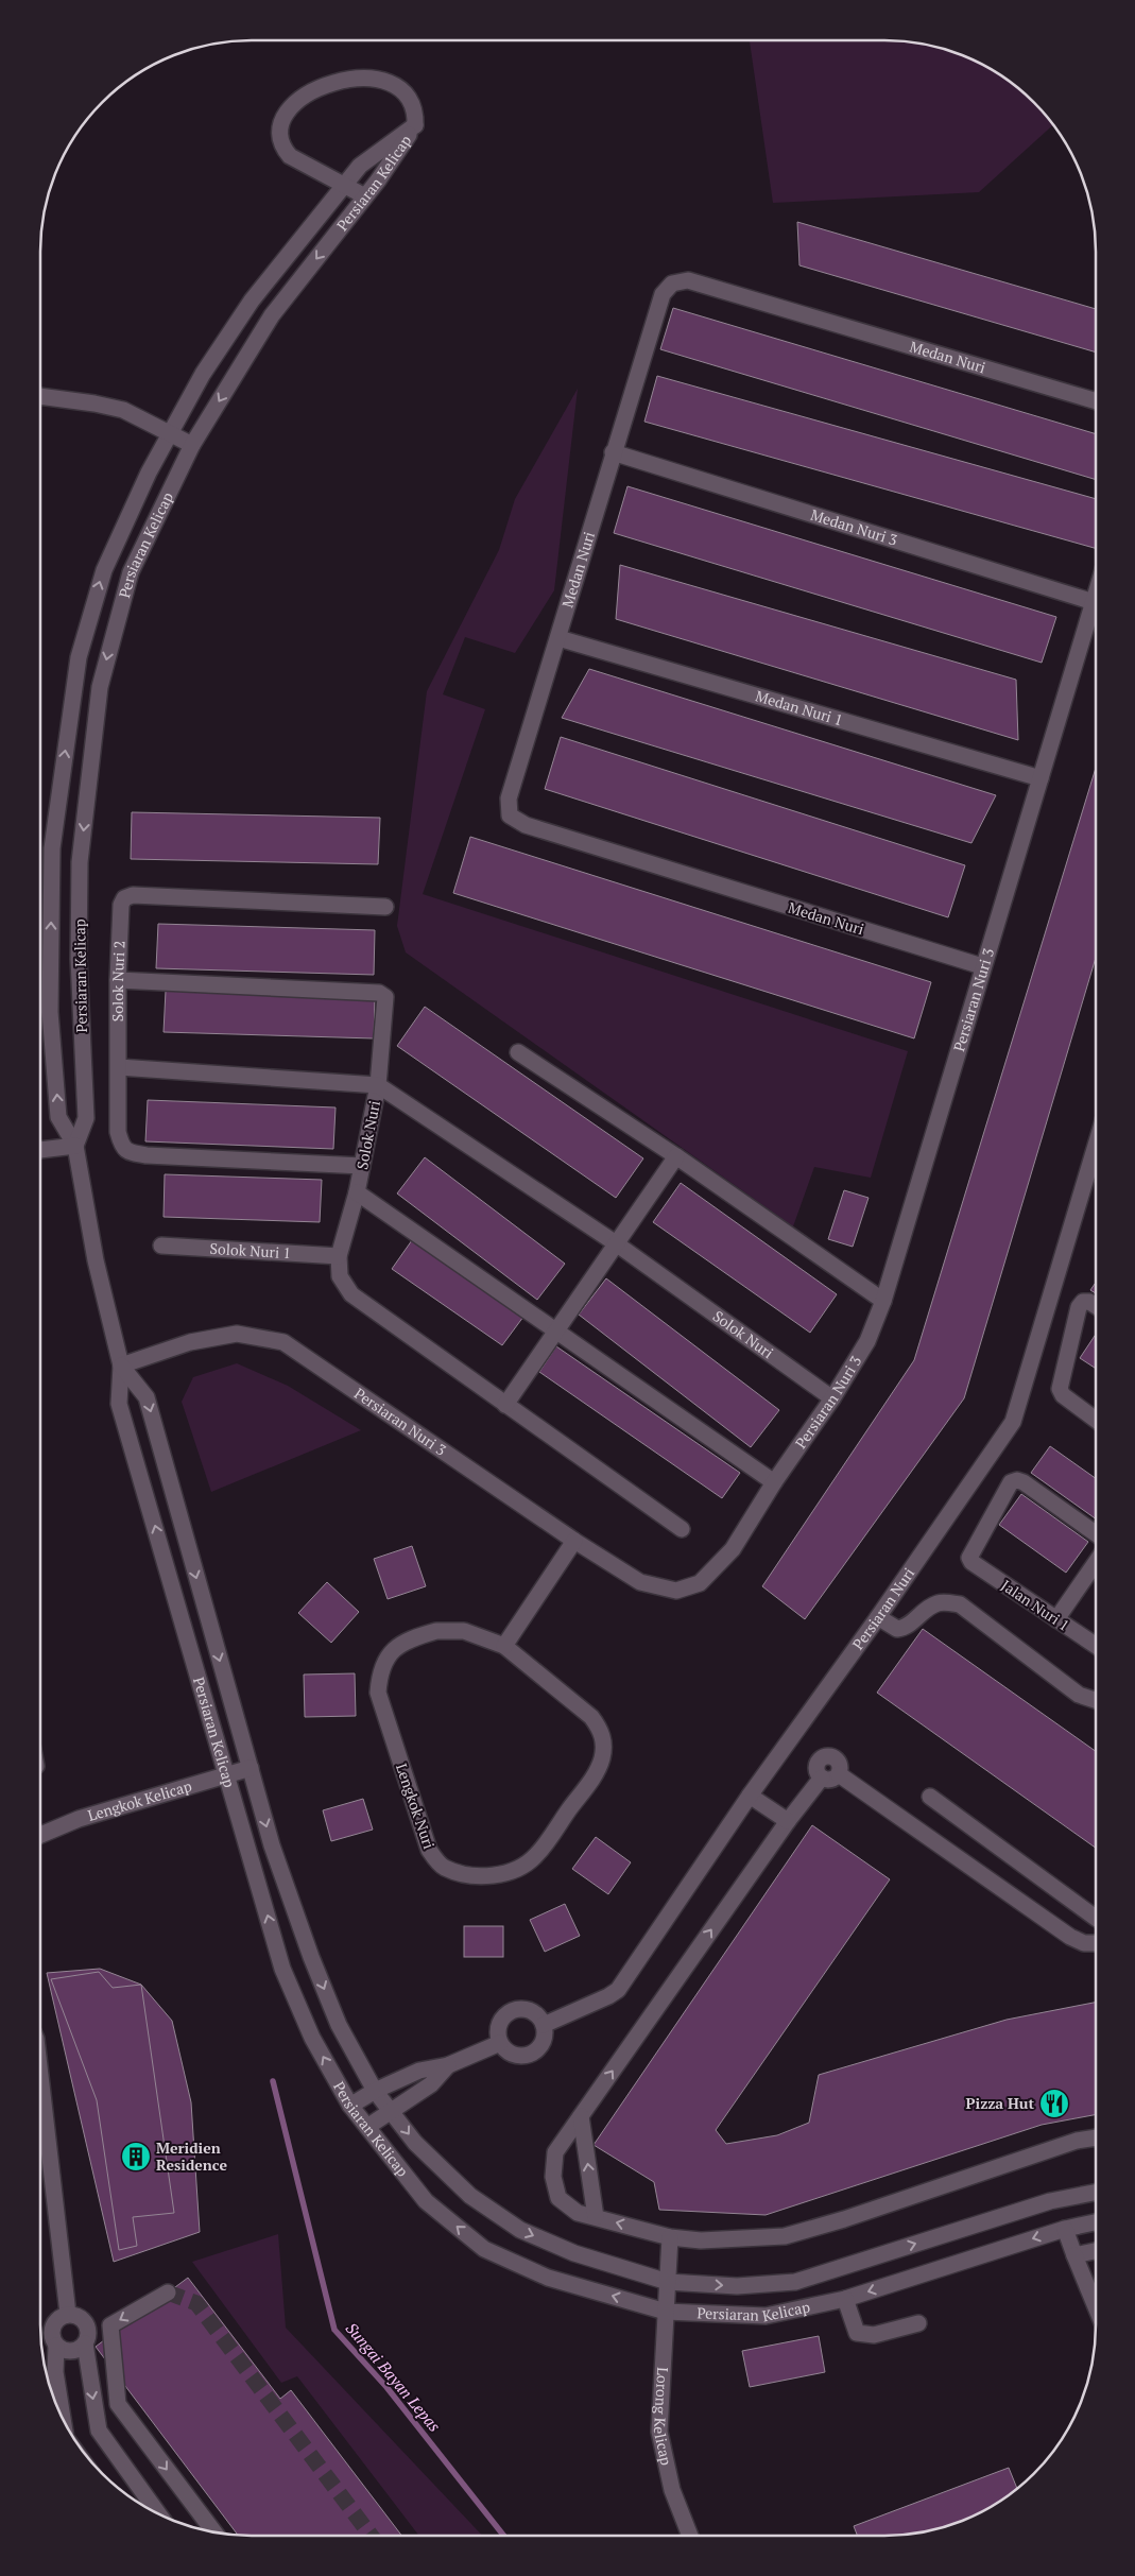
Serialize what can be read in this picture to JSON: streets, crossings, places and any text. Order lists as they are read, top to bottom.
{
  "streets": {
    "street": [
      "Persiaran Kelicap",
      "Medan Nuri",
      "Medan Nuri 3",
      "Medan Nuri 1",
      "Solok Nuri 2",
      "Persiaran Nuri 3",
      "Solok Nuri",
      "Solok Nuri 1",
      "Jalan Nuri 1",
      "Persiaran Nuri",
      "Lengkok Kelicap",
      "Lengkok Nuri",
      "Lorong Kelicap"
    ]
  },
  "crossings": [
    ["Persiaran Kelicap", "Persiaran Nuri 3"],
    ["Persiaran Kelicap", "Lengkok Kelicap"],
    ["Persiaran Kelicap", "Lorong Kelicap"],
    ["Medan Nuri", "Medan Nuri 3"],
    ["Medan Nuri", "Medan Nuri 1"],
    ["Medan Nuri", "Persiaran Nuri 3"],
    ["Medan Nuri 3", "Persiaran Nuri 3"],
    ["Medan Nuri 1", "Persiaran Nuri 3"],
    ["Solok Nuri 2", "Solok Nuri"],
    ["Persiaran Nuri 3", "Solok Nuri"],
    ["Solok Nuri", "Solok Nuri 1"]
  ],
  "water": ["Sungai Bayan Lepas"],
  "places": {
    "restaurant": ["Pizza Hut"],
    "building": ["Meridien Residence"]
  }
}
